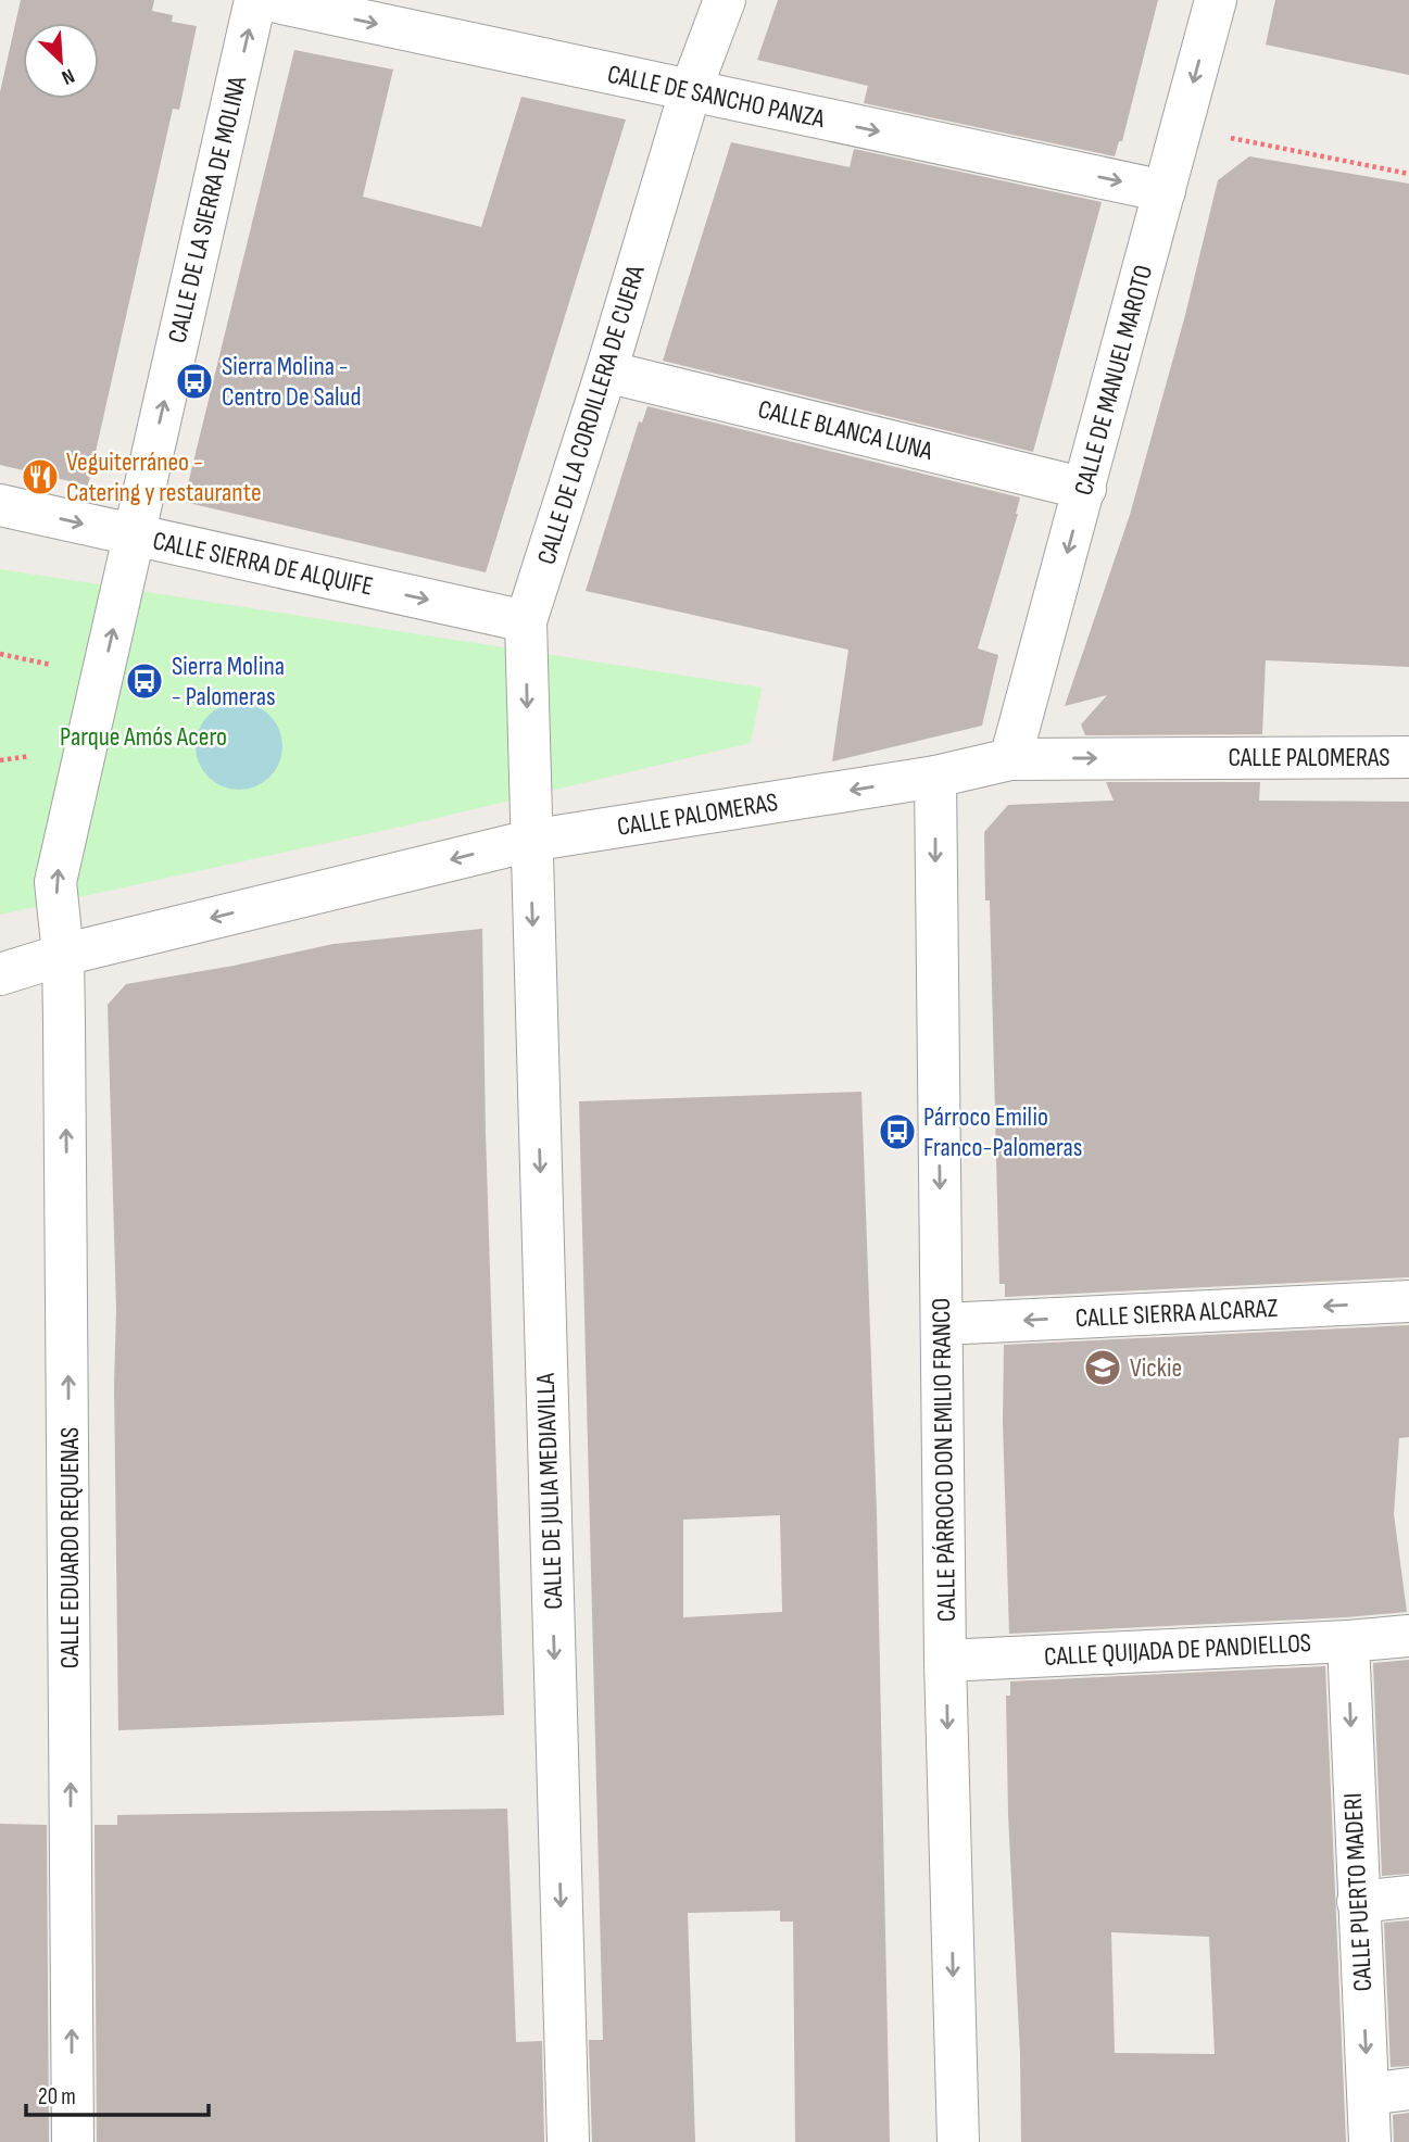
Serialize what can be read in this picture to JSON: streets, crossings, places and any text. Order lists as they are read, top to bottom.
{
  "streets": {
    "street": [
      "CALLE DE SANCHO PANZA",
      "CALLE DE LA SIERRA DE MOLINA",
      "CALLE DE MANUEL MAROTO",
      "CALLE DE LA CORDILLERA DE CUERA",
      "CALLE BLANCA LUNA",
      "CALLE SIERRA DE ALQUIFE",
      "CALLE PALOMERAS",
      "CALLE SIERRA ALCARAZ",
      "CALLE PÁRROCO DON EMILIO FRANCO",
      "CALLE DE JULIA MEDIAVILLA",
      "CALLE EDUARDO REQUENAS",
      "CALLE QUIJADA DE PANDIELLOS",
      "CALLE PUERTO MADERI"
    ]
  },
  "crossings": [
    ["CALLE DE SANCHO PANZA", "CALLE DE MANUEL MAROTO"],
    ["CALLE DE SANCHO PANZA", "CALLE DE LA CORDILLERA DE CUERA"],
    ["CALLE DE LA SIERRA DE MOLINA", "CALLE SIERRA DE ALQUIFE"],
    ["CALLE DE LA SIERRA DE MOLINA", "CALLE PALOMERAS"],
    ["CALLE DE LA SIERRA DE MOLINA", "CALLE EDUARDO REQUENAS"],
    ["CALLE DE MANUEL MAROTO", "CALLE BLANCA LUNA"],
    ["CALLE DE MANUEL MAROTO", "CALLE PALOMERAS"],
    ["CALLE DE LA CORDILLERA DE CUERA", "CALLE BLANCA LUNA"],
    ["CALLE DE LA CORDILLERA DE CUERA", "CALLE SIERRA DE ALQUIFE"],
    ["CALLE DE LA CORDILLERA DE CUERA", "CALLE PALOMERAS"],
    ["CALLE DE LA CORDILLERA DE CUERA", "CALLE DE JULIA MEDIAVILLA"],
    ["CALLE PALOMERAS", "CALLE PÁRROCO DON EMILIO FRANCO"],
    ["CALLE PALOMERAS", "CALLE DE JULIA MEDIAVILLA"],
    ["CALLE PALOMERAS", "CALLE EDUARDO REQUENAS"],
    ["CALLE SIERRA ALCARAZ", "CALLE PÁRROCO DON EMILIO FRANCO"],
    ["CALLE PÁRROCO DON EMILIO FRANCO", "CALLE QUIJADA DE PANDIELLOS"],
    ["CALLE QUIJADA DE PANDIELLOS", "CALLE PUERTO MADERI"]
  ],
  "one_way": [
    "CALLE DE SANCHO PANZA",
    "CALLE DE LA SIERRA DE MOLINA",
    "CALLE DE MANUEL MAROTO",
    "CALLE SIERRA DE ALQUIFE",
    "CALLE SIERRA ALCARAZ",
    "CALLE PÁRROCO DON EMILIO FRANCO",
    "CALLE DE JULIA MEDIAVILLA",
    "CALLE EDUARDO REQUENAS",
    "CALLE PUERTO MADERI"
  ],
  "parks": ["Parque Amós Acero"],
  "places": {
    "bus stop": ["Sierra Molina - Centro De Salud", "Sierra Molina - Palomeras", "Párroco Emilio Franco-Palomeras"],
    "restaurant": ["Veguiterráneo - Catering y restaurante"],
    "school or university": ["Vickie"]
  },
  "scale_bar": "20 m",
  "north": "bottom right"
}
